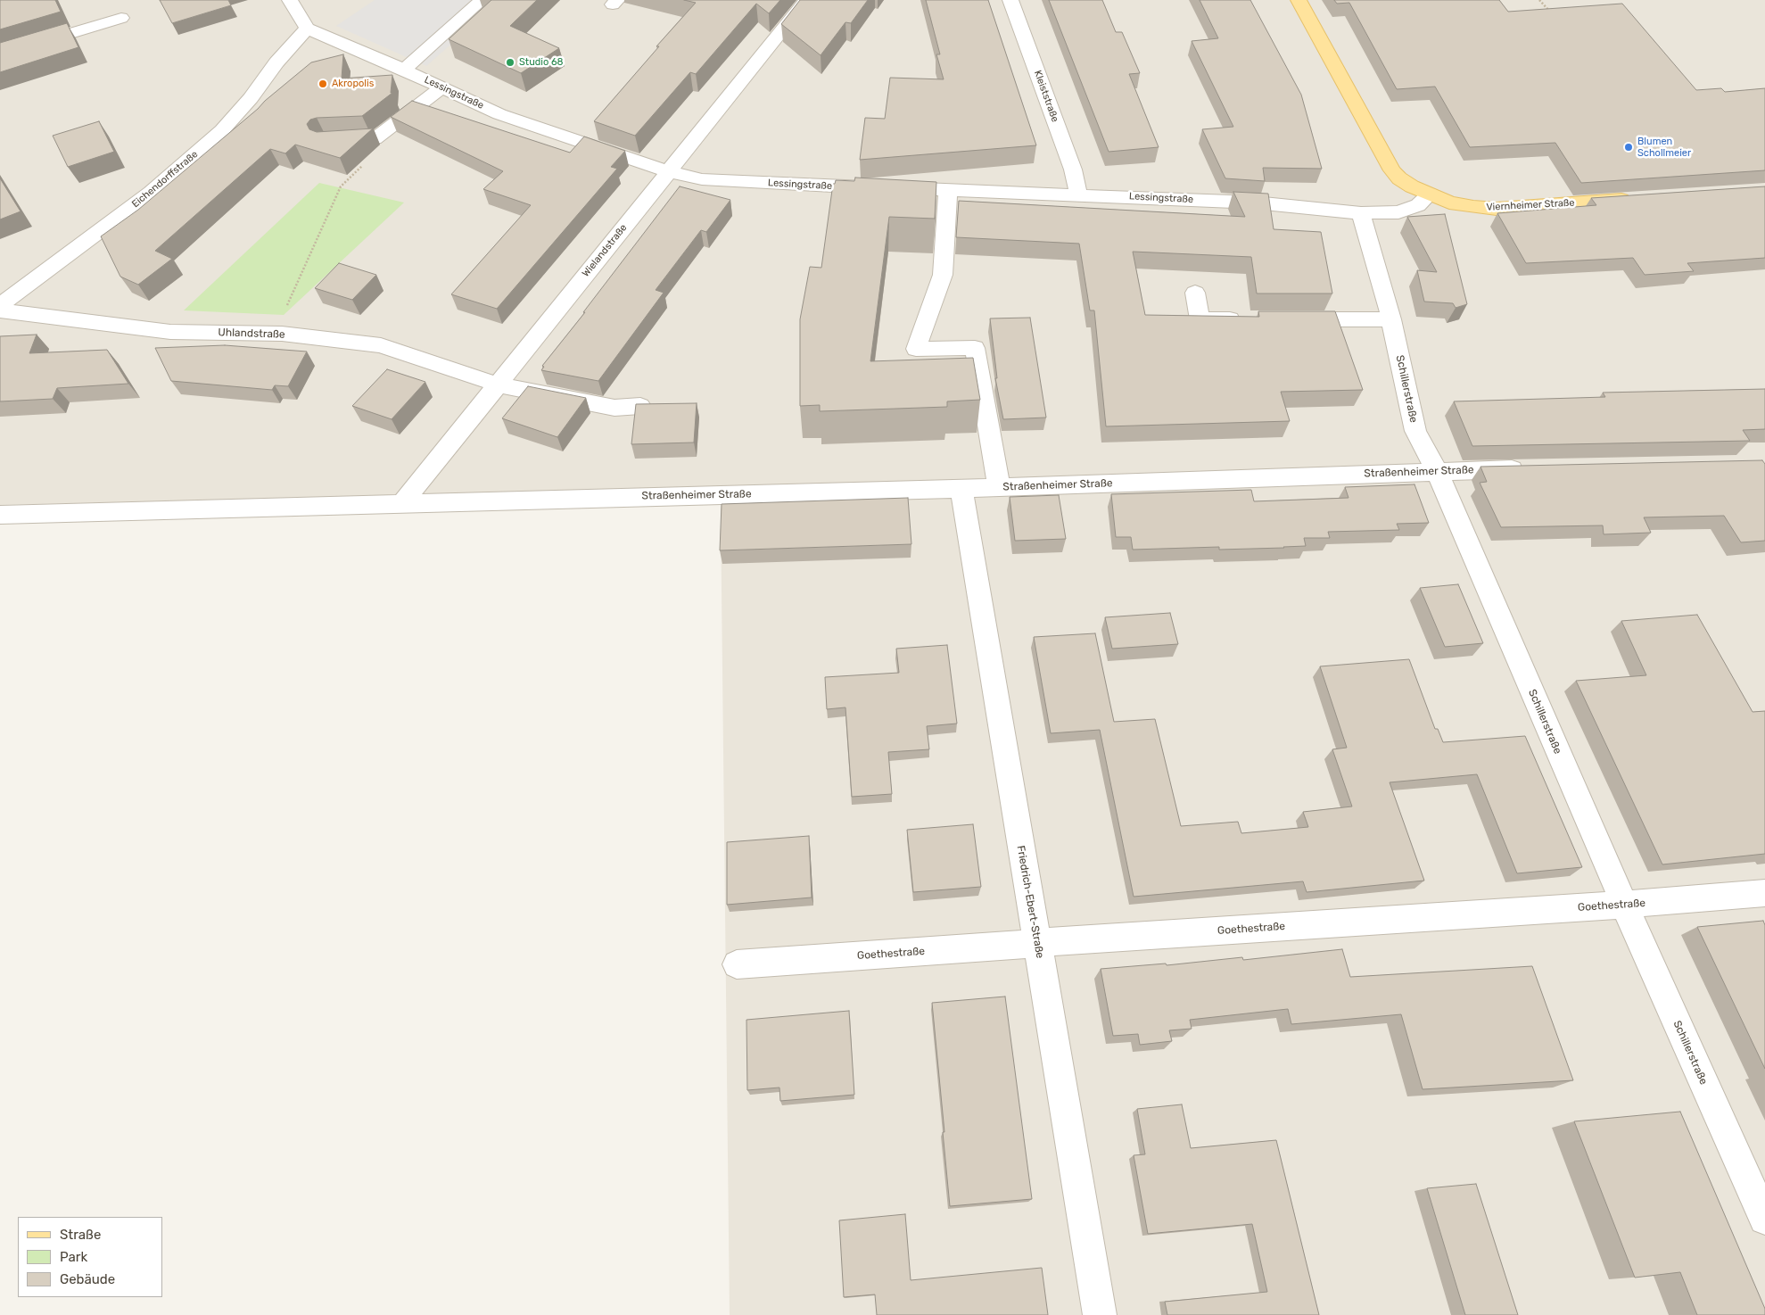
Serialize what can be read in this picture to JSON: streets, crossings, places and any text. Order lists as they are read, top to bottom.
{
  "streets": {
    "main road": ["Viernheimer Straße"],
    "street": [
      "Lessingstraße",
      "Kleiststraße",
      "Eichendorffstraße",
      "Wielandstraße",
      "Uhlandstraße",
      "Schillerstraße",
      "Straßenheimer Straße",
      "Friedrich-Ebert-Straße",
      "Goethestraße"
    ]
  },
  "crossings": [
    ["Lessingstraße", "Kleiststraße"],
    ["Lessingstraße", "Eichendorffstraße"],
    ["Lessingstraße", "Viernheimer Straße"],
    ["Lessingstraße", "Wielandstraße"],
    ["Lessingstraße", "Schillerstraße"],
    ["Wielandstraße", "Uhlandstraße"],
    ["Wielandstraße", "Straßenheimer Straße"],
    ["Schillerstraße", "Straßenheimer Straße"],
    ["Schillerstraße", "Goethestraße"],
    ["Straßenheimer Straße", "Friedrich-Ebert-Straße"],
    ["Friedrich-Ebert-Straße", "Goethestraße"]
  ],
  "places": ["Studio 68", "Akropolis", "Blumen Schollmeier"],
  "legend": ["Straße", "Park", "Gebäude"]
}
